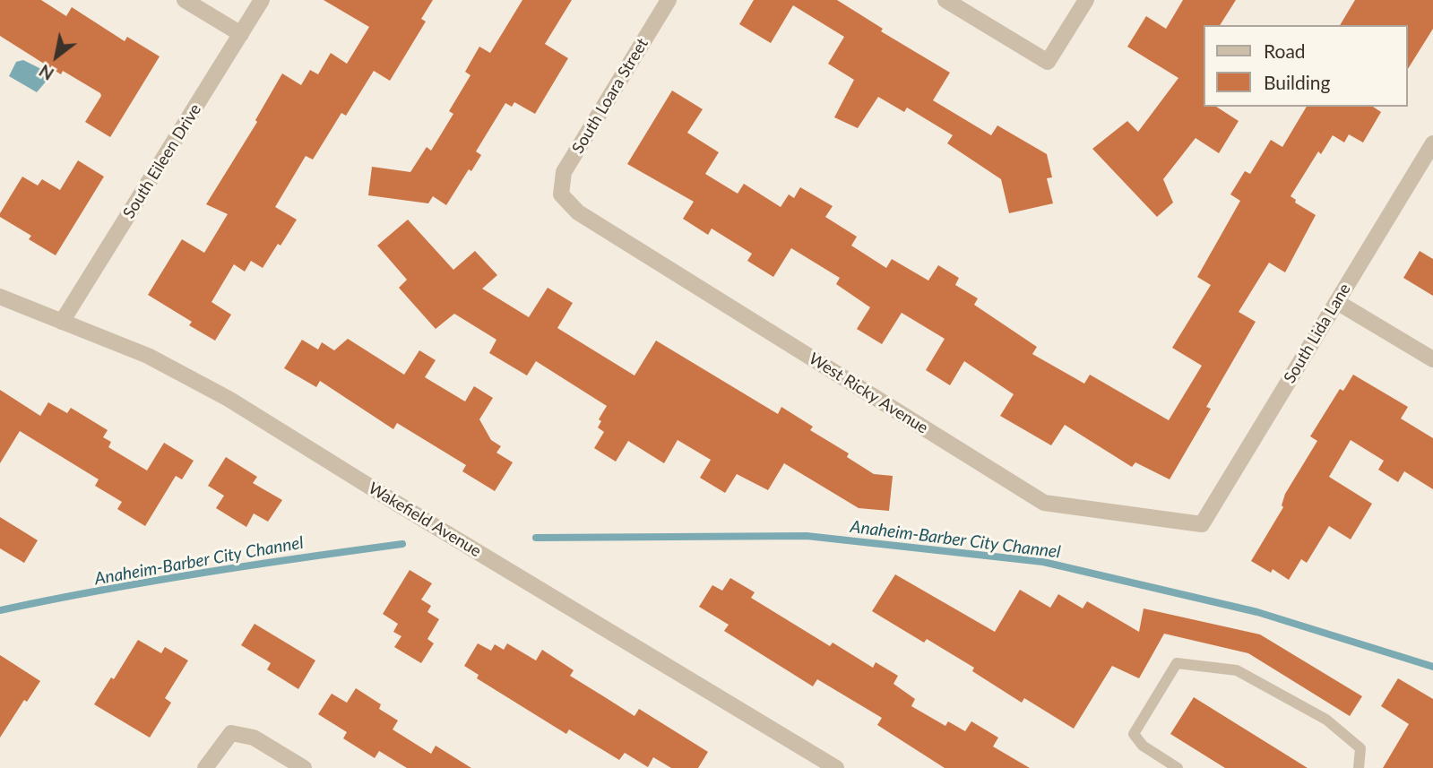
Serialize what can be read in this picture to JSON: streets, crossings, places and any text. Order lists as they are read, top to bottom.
{
  "streets": {
    "street": [
      "South Loara Street",
      "South Eileen Drive",
      "South Lida Lane",
      "West Ricky Avenue",
      "Wakefield Avenue"
    ]
  },
  "crossings": [
    ["South Loara Street", "West Ricky Avenue"],
    ["South Eileen Drive", "Wakefield Avenue"],
    ["South Lida Lane", "West Ricky Avenue"]
  ],
  "water": ["Anaheim-Barber City Channel"],
  "legend": ["Road", "Building"],
  "north": "bottom left"
}
